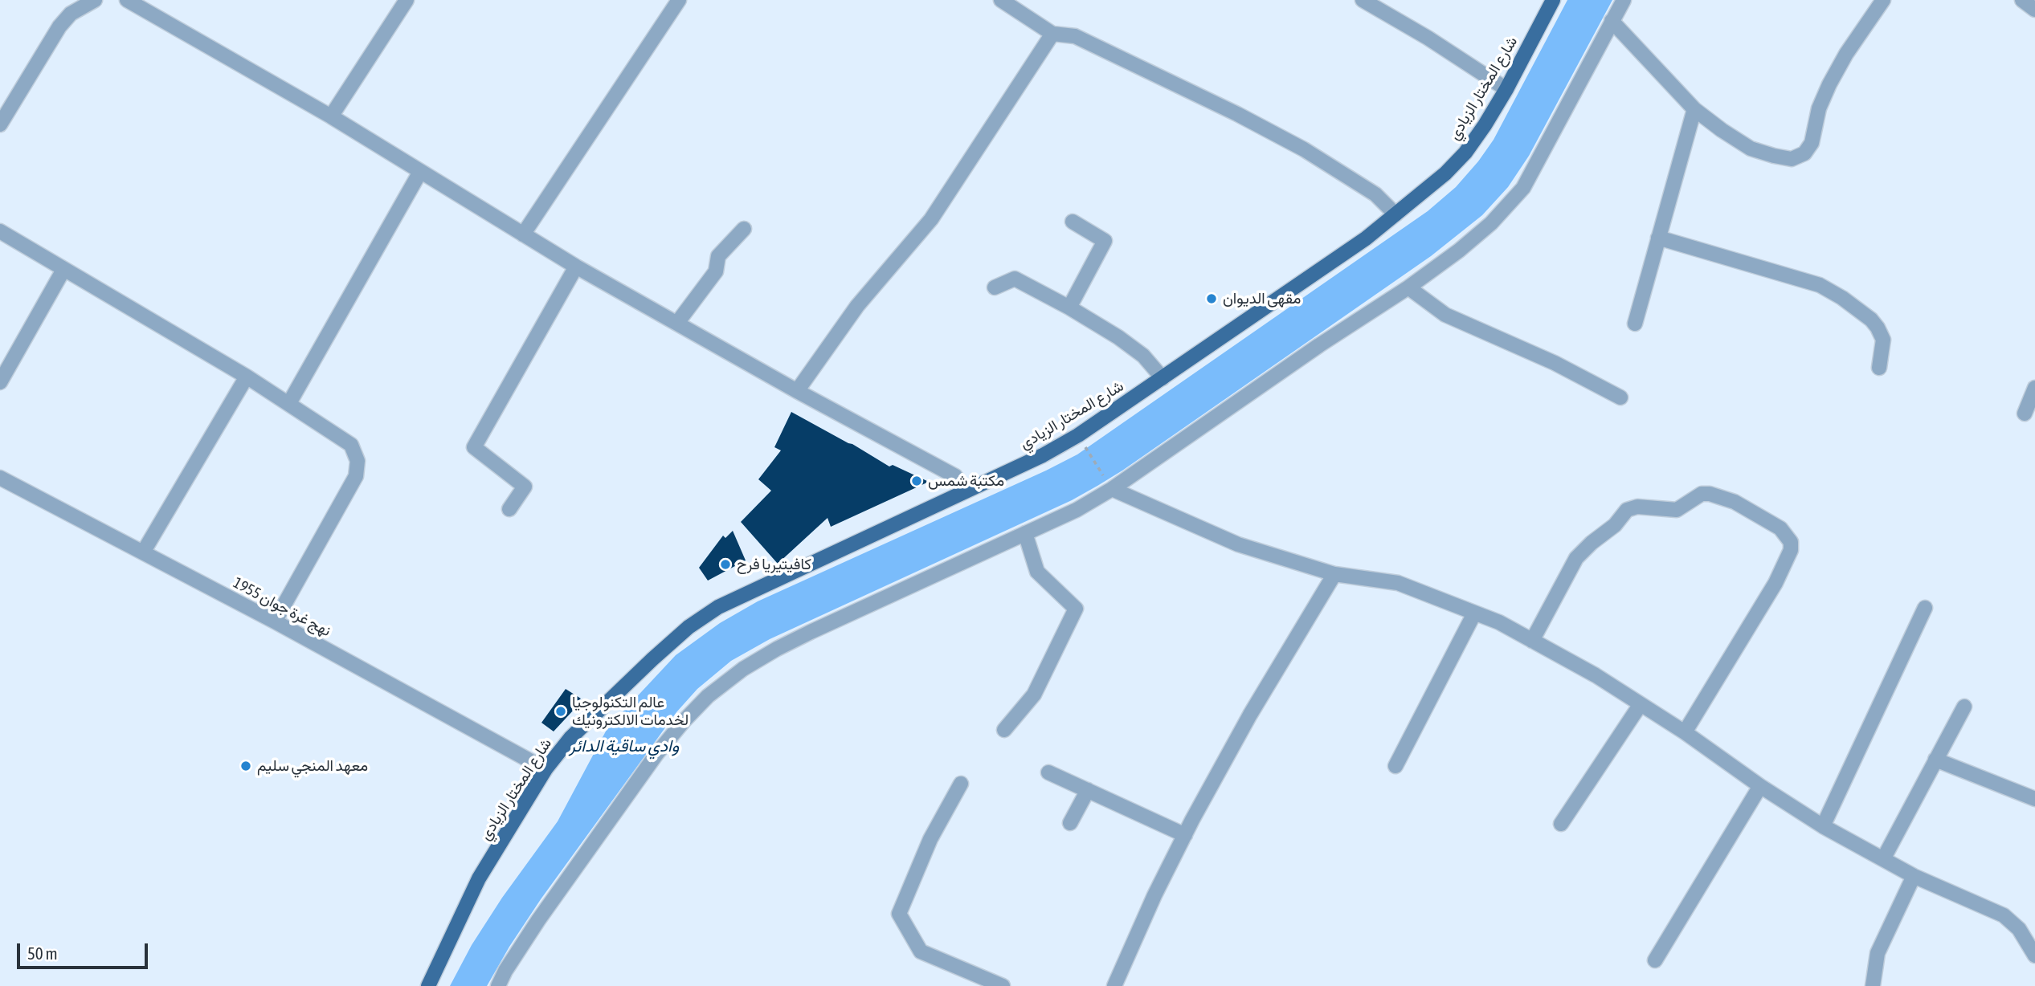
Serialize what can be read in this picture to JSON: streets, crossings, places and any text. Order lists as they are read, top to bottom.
{
  "streets": {
    "main road": ["شارع المختار الزيادي"],
    "street": ["نهج غرة جوان 1955"]
  },
  "crossings": [
    ["شارع المختار الزيادي", "نهج غرة جوان 1955"]
  ],
  "water": ["وادي ساقية الدائر"],
  "places": [
    "مقهى الديوان",
    "مكتبة شمس",
    "كافيتيريا فرح",
    "عالم التكنولوجيا لخدمات الالكترونيك",
    "معهد المنجي سليم"
  ],
  "scale_bar": "50 m"
}
